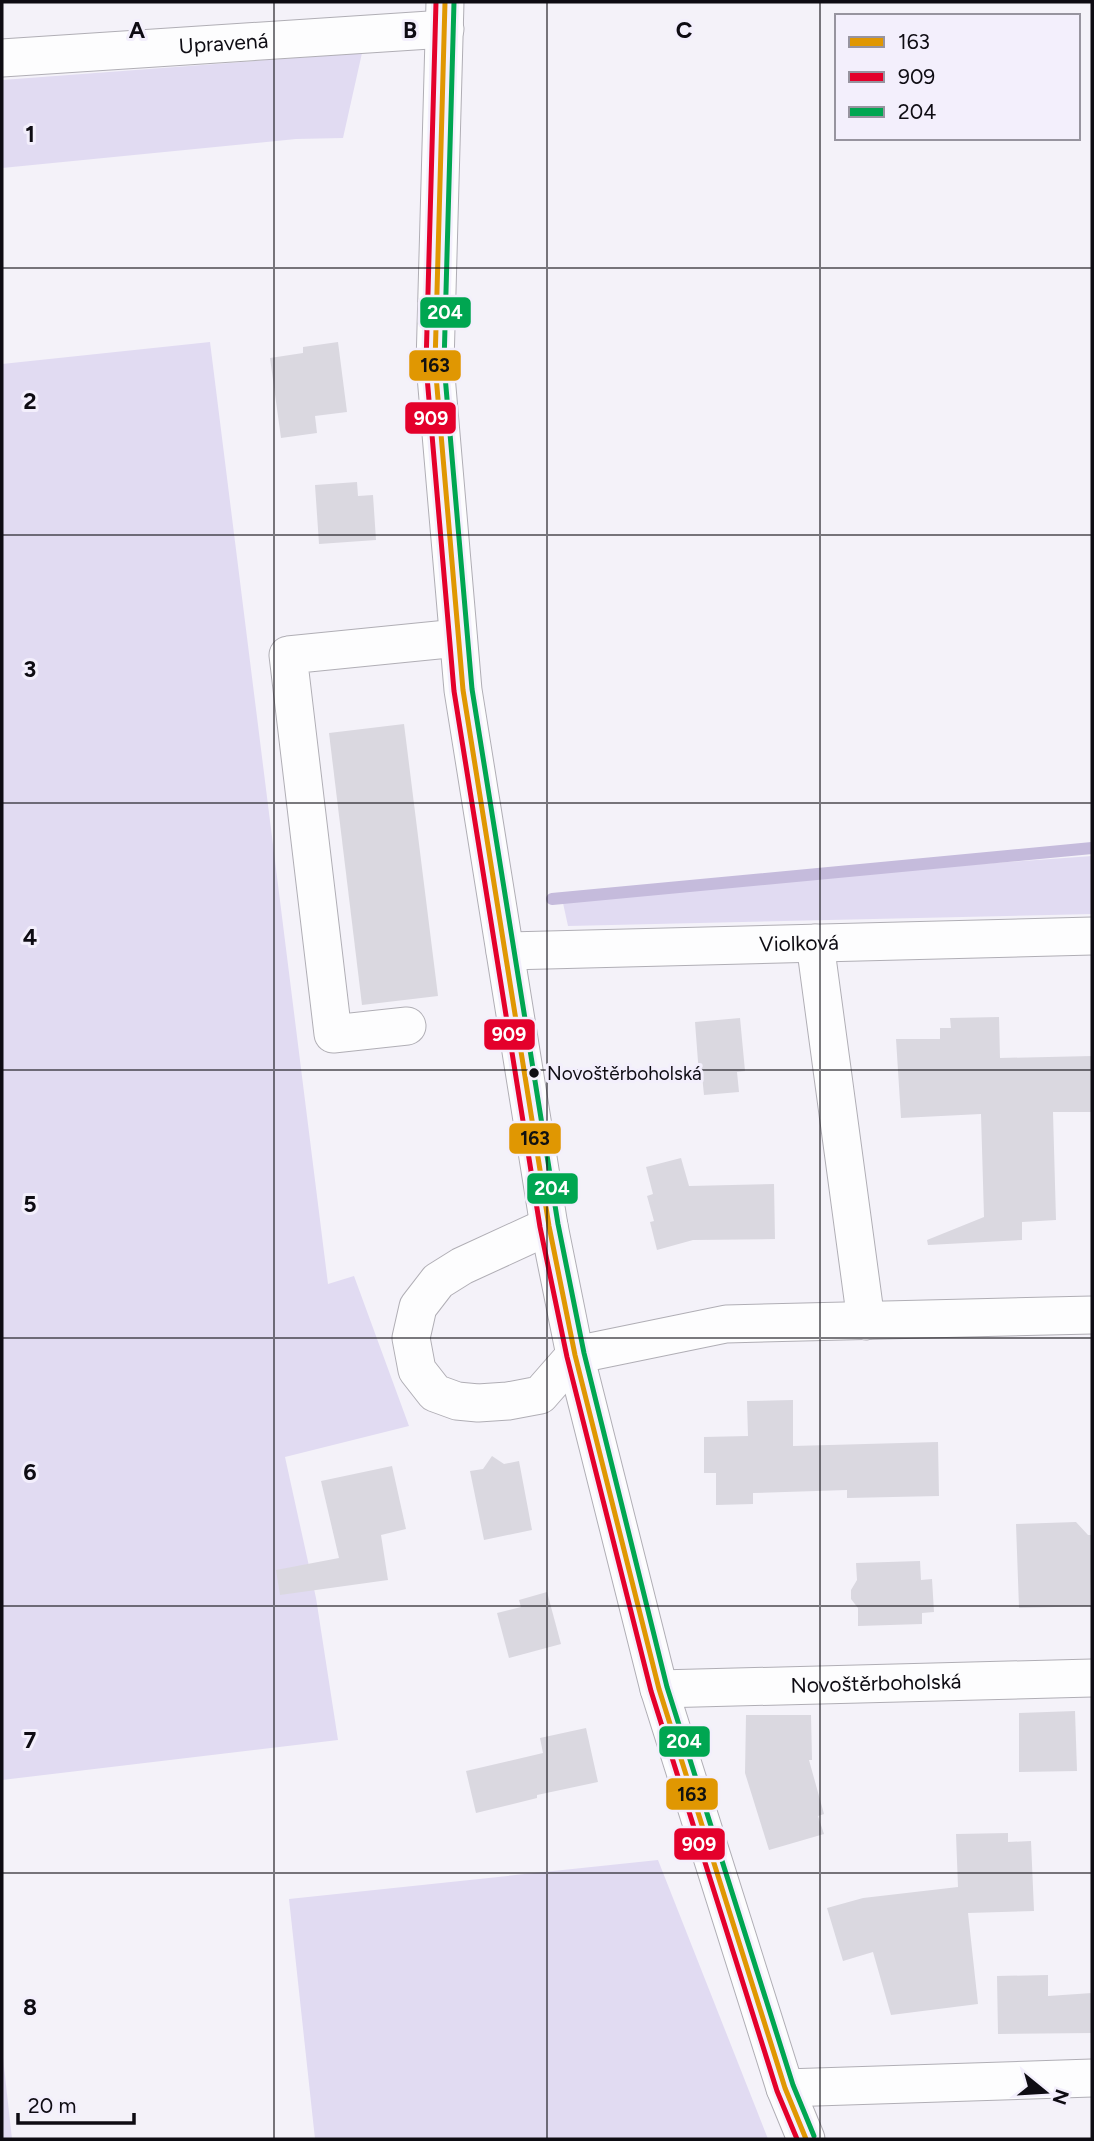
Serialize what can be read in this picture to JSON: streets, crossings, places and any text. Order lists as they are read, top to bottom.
{
  "streets": {
    "street": ["Upravená", "Violková", "Novoštěrboholská"]
  },
  "places": ["Novoštěrboholská"],
  "lines": ["transit line 163", "transit line 909", "transit line 204"],
  "legend": ["163", "909", "204"],
  "scale_bar": "20 m",
  "north": "right",
  "grid": {
    "columns": ["A", "B", "C"],
    "rows": [
      "1",
      "2",
      "3",
      "4",
      "5",
      "6",
      "7",
      "8"
    ]
  }
}
